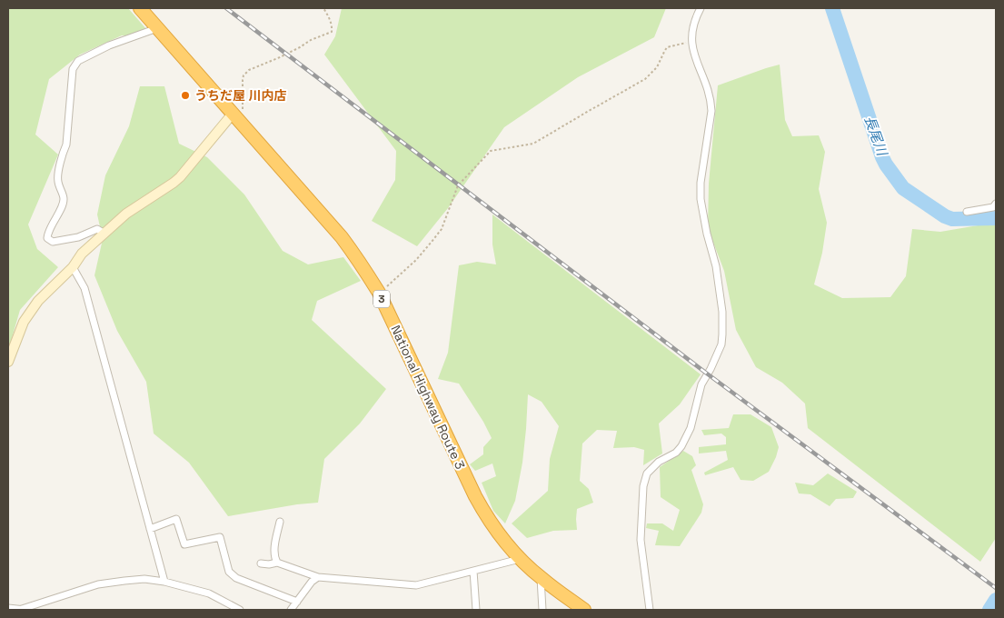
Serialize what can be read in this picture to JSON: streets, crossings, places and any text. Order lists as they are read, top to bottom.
{
  "streets": {
    "highway": ["3", "National Highway Route 3"]
  },
  "water": ["長尾川"],
  "places": ["うちだ屋 川内店"]
}
